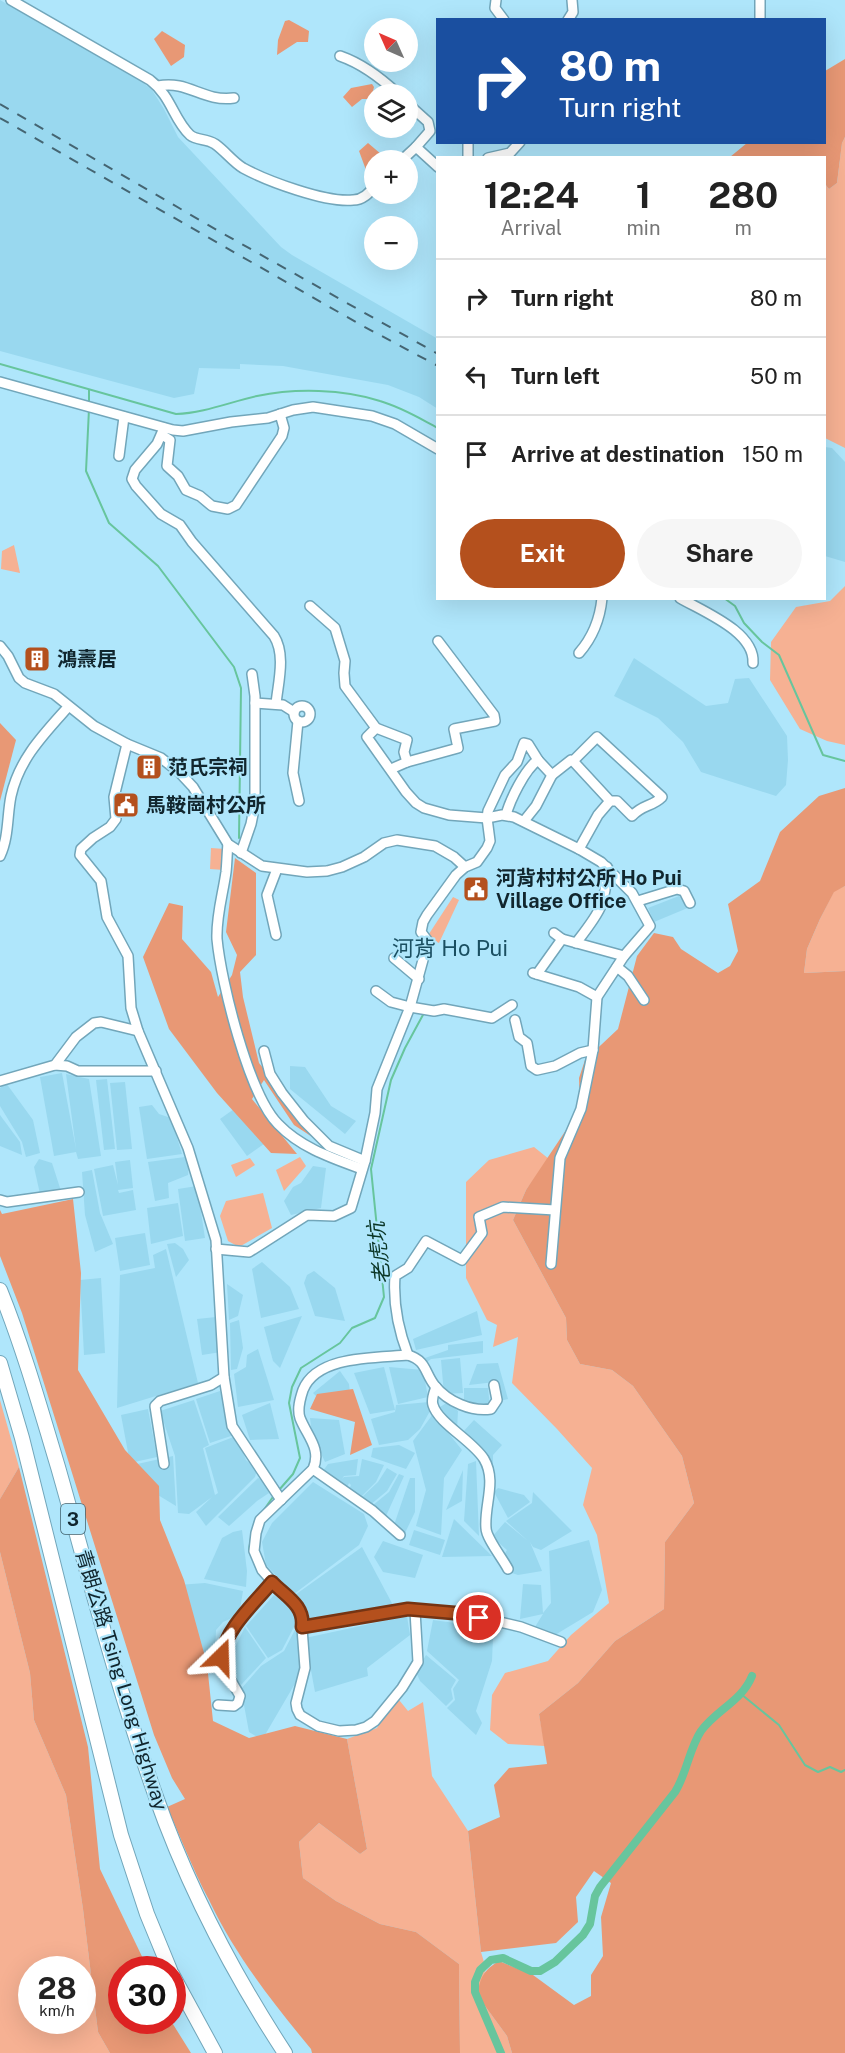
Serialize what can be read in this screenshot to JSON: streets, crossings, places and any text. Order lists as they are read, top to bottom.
{
  "streets": {
    "highway": ["3", "青朗公路 Tsing Long Highway"]
  },
  "districts": ["河背 Ho Pui"],
  "water": ["老虎坑"],
  "places": {
    "building": ["鴻燾居", "范氏宗祠"],
    "public building": ["馬鞍崗村公所", "河背村村公所 Ho Pui Village Office"]
  },
  "north": "top left",
  "page": {
    "map_buttons": ["+", "−"],
    "turn": ["80 m", "Turn right"],
    "eta": [
      "12:24",
      "Arrival",
      "1",
      "min",
      "280",
      "m"
    ],
    "list": [
      {
        "name": "Turn right",
        "value": "80 m"
      },
      {
        "name": "Turn left",
        "value": "50 m"
      },
      {
        "name": "Arrive at destination",
        "value": "150 m"
      }
    ],
    "buttons": ["Exit", "Share"],
    "speed": "28 km/h",
    "limit": "30"
  }
}
